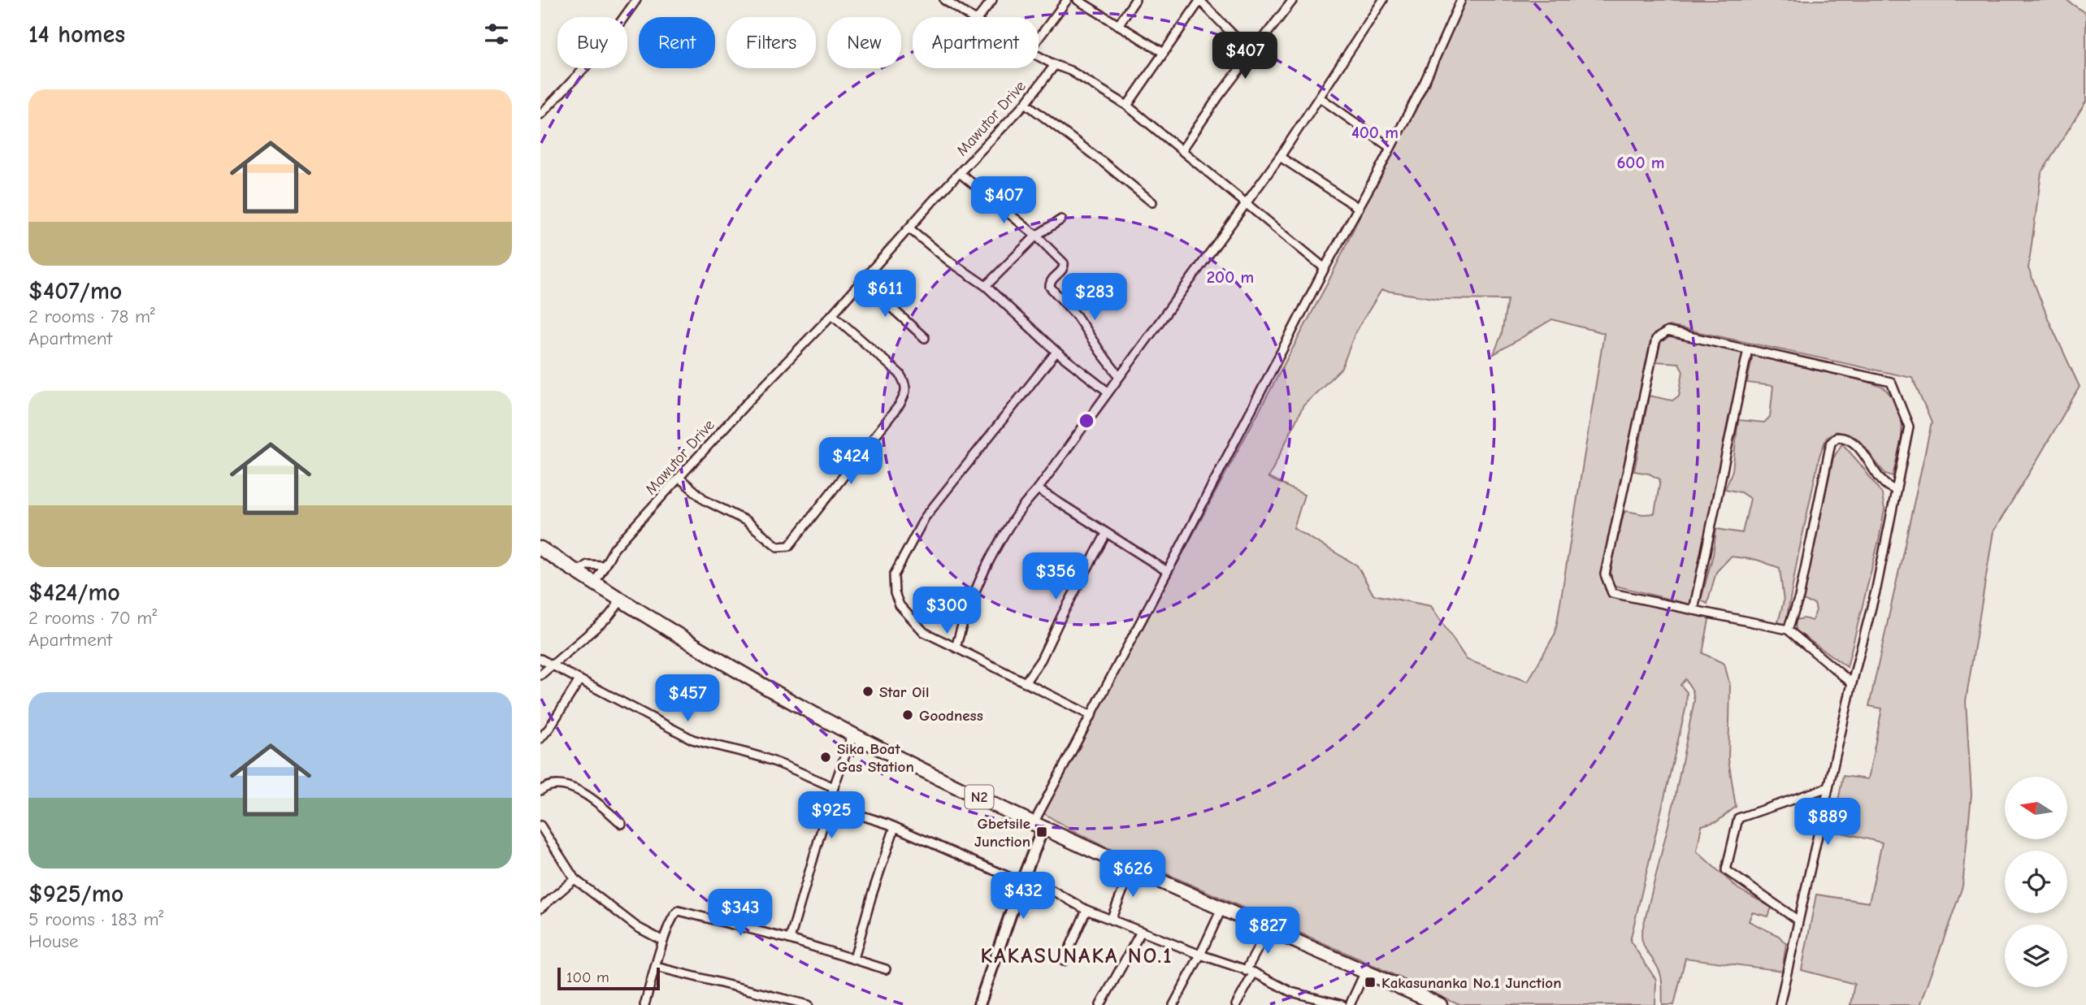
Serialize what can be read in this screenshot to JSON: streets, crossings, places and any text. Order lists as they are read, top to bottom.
{
  "streets": {
    "highway": ["N2"],
    "street": ["Mawutor Drive"]
  },
  "crossings": [
    ["Mawutor Drive", "N2"]
  ],
  "districts": ["KAKASUNAKA NO.1"],
  "places": {
    "other": ["Star Oil", "Goodness", "Sika Boat Gas Station"],
    "transit": ["Gbetsile Junction", "Kakasunanka No.1 Junction"]
  },
  "scale_bar": "100 m",
  "north": "left",
  "page": {
    "heading": "14 homes",
    "chip": [
      "Buy",
      "Rent",
      "Filters",
      "New",
      "Apartment"
    ],
    "price": [
      "$407",
      "$407",
      "$611",
      "$283",
      "$424",
      "$356",
      "$300",
      "$457",
      "$925",
      "$889",
      "$626",
      "$432",
      "$343",
      "$827"
    ],
    "list": [
      {
        "name": "$407/mo",
        "note": "2 rooms · 78 m² · Apartment"
      },
      {
        "name": "$424/mo",
        "note": "2 rooms · 70 m² · Apartment"
      },
      {
        "name": "$925/mo",
        "note": "5 rooms · 183 m² · House"
      }
    ],
    "scale": "100 m"
  },
  "rings": ["400 m", "600 m", "200 m"]
}
